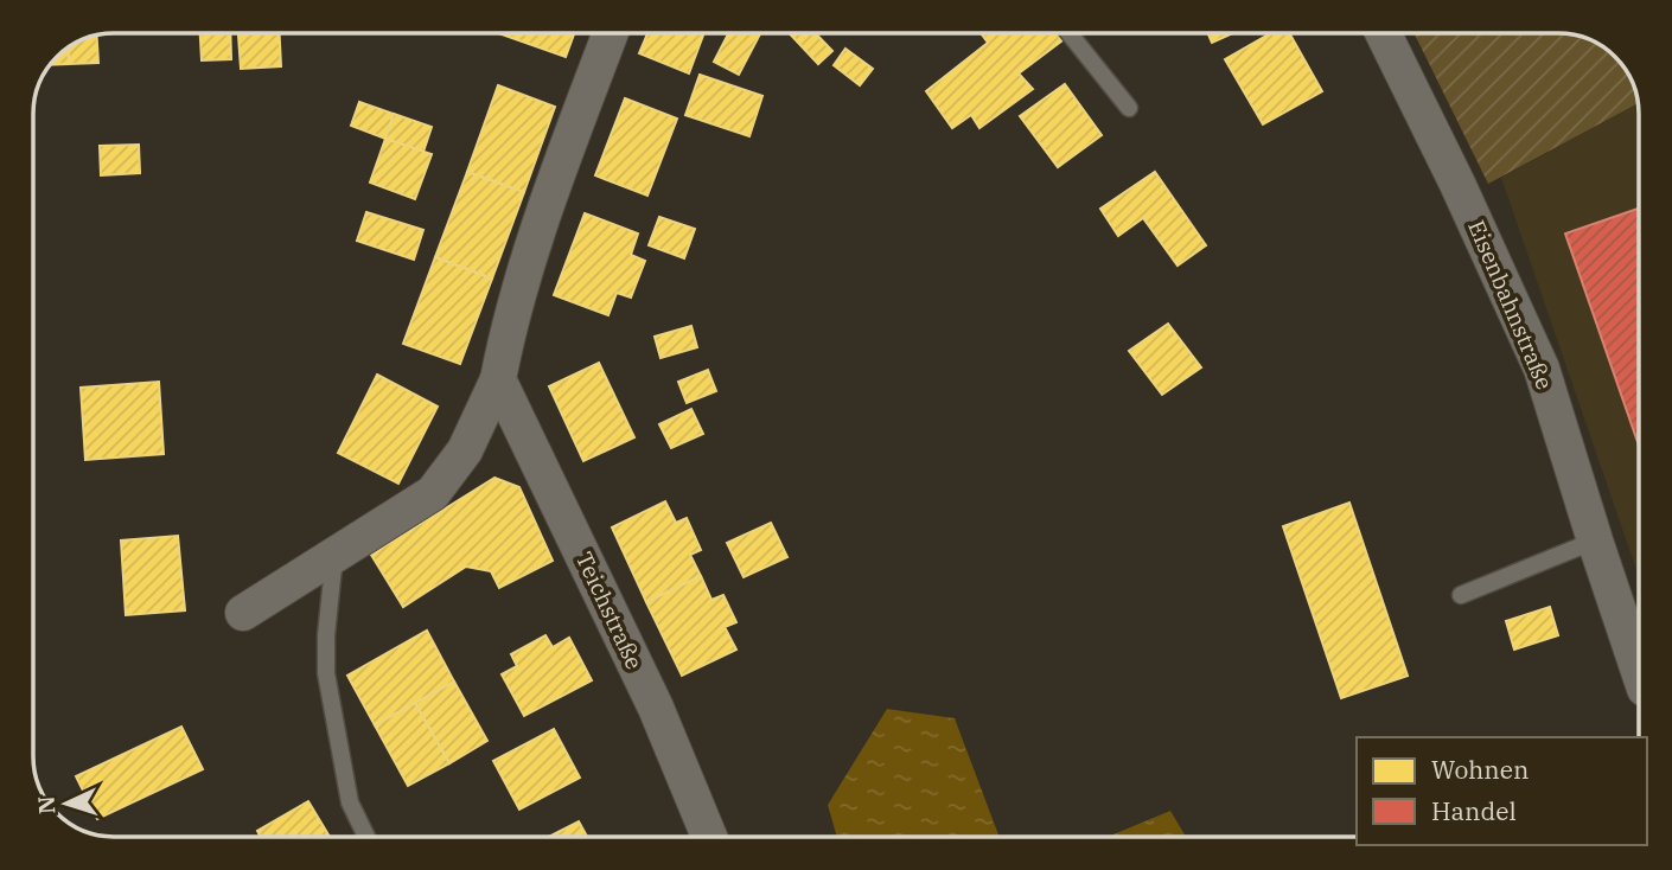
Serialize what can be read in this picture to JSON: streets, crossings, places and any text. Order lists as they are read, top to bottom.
{
  "streets": {
    "street": ["Eisenbahnstraße", "Teichstraße"]
  },
  "legend": ["Wohnen", "Handel"],
  "north": "left"
}
